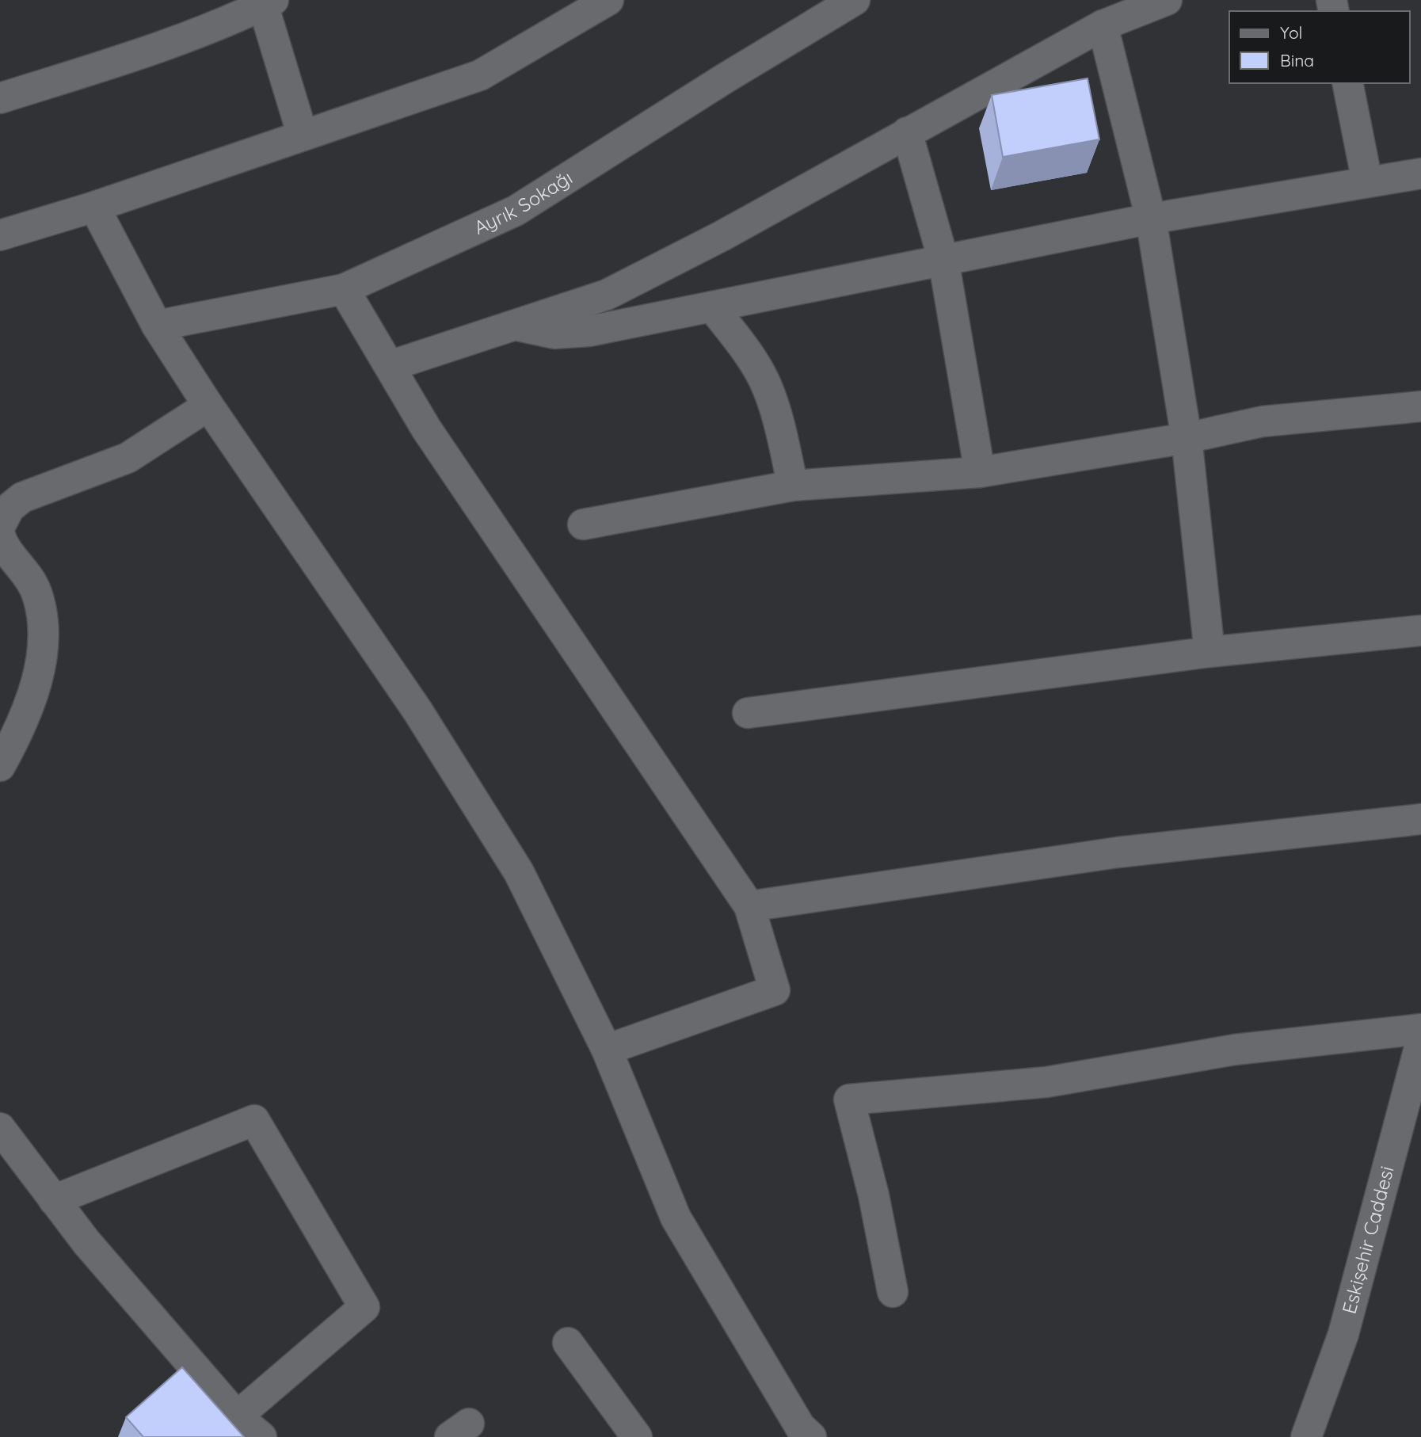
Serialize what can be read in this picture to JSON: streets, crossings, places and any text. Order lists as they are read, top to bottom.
{
  "streets": {
    "street": ["Ayrık Sokağı", "Eskişehir Caddesi"]
  },
  "legend": ["Yol", "Bina"]
}
